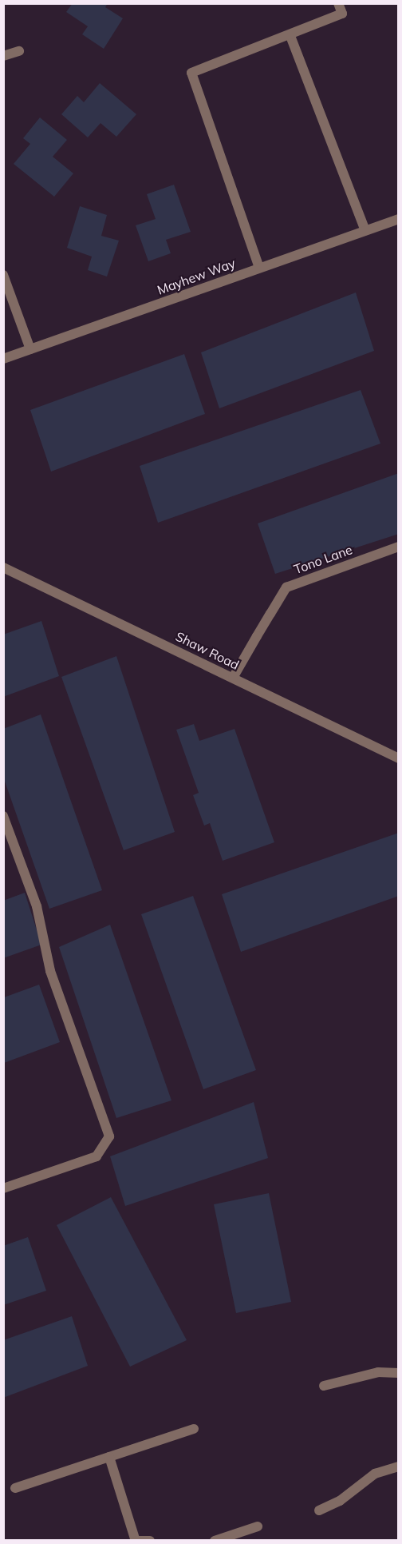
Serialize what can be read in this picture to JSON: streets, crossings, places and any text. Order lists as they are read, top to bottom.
{
  "streets": {
    "street": ["Mayhew Way", "Tono Lane", "Shaw Road"]
  },
  "crossings": [
    ["Tono Lane", "Shaw Road"]
  ]
}
